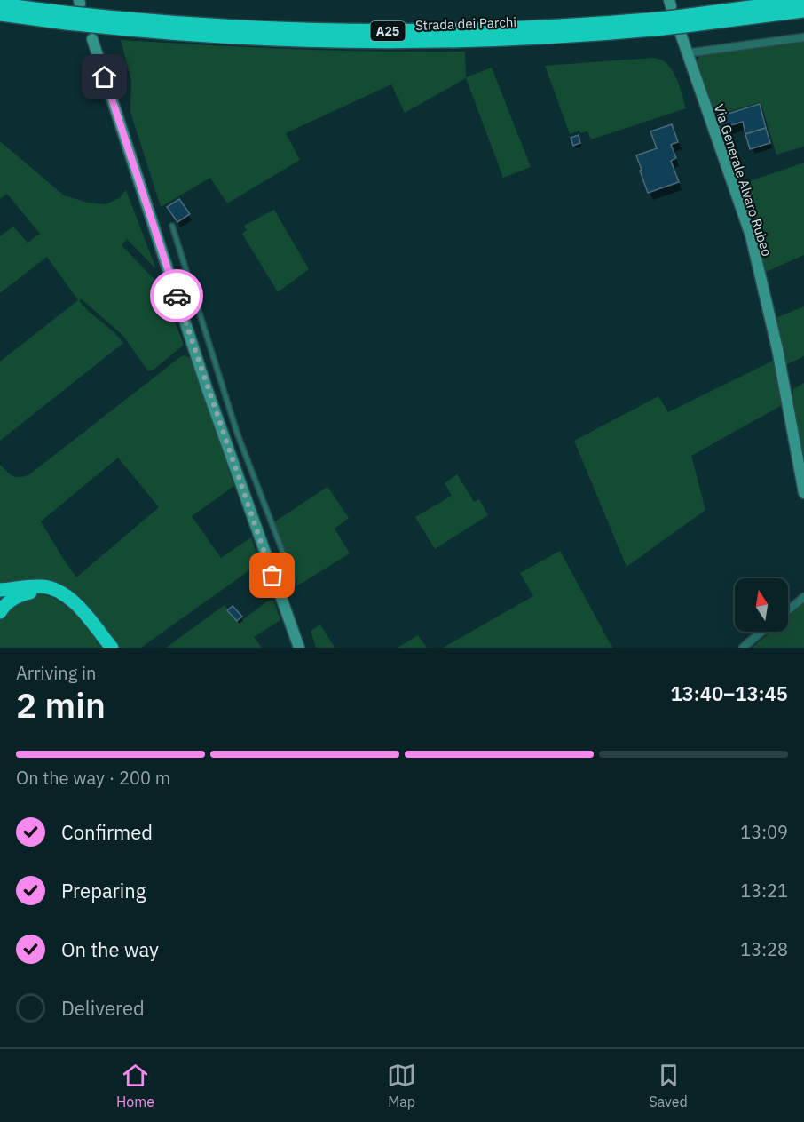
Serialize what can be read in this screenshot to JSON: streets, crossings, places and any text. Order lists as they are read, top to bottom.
{
  "streets": {
    "highway": ["Strada dei Parchi", "A25"],
    "street": ["Via Generale Alvaro Rubeo"]
  },
  "north": "top",
  "page": {
    "heading": ["2 min", "Arriving in", "13:40–13:45"],
    "bar": "On the way · 200 m",
    "list": [
      ["Confirmed", "13:09"],
      ["Preparing", "13:21"],
      ["On the way", "13:28"],
      "Delivered"
    ],
    "tabs": ["Home", "Map", "Saved"]
  }
}
